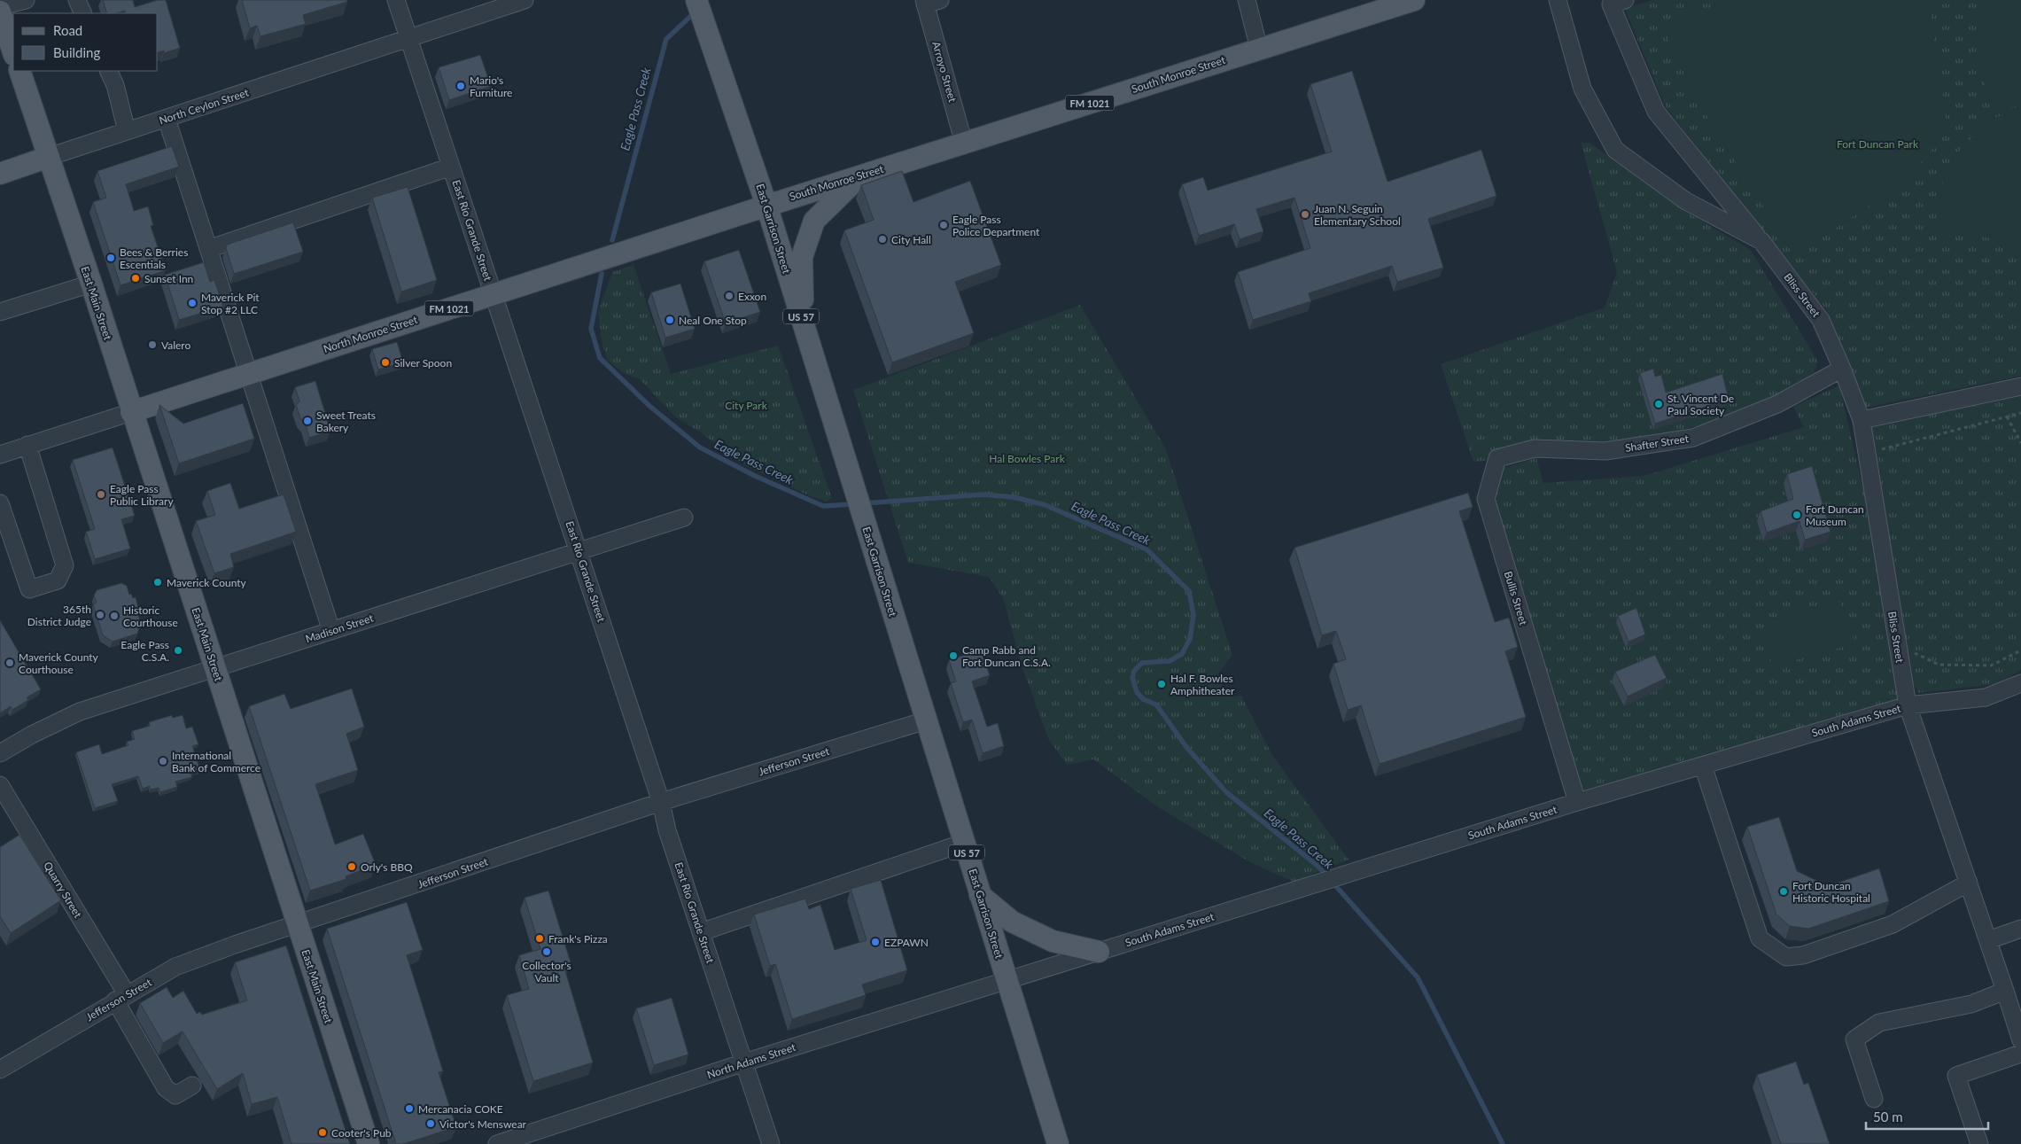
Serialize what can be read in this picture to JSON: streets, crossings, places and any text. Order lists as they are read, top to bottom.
{
  "streets": {
    "main road": [
      "South Monroe Street",
      "FM 1021",
      "North Ceylon Street",
      "East Garrison Street",
      "East Main Street",
      "US 57",
      "North Monroe Street"
    ],
    "street": [
      "Arroyo Street",
      "East Río Grande Street",
      "Bliss Street",
      "Shafter Street",
      "Bullis Street",
      "Madison Street",
      "South Adams Street",
      "Jefferson Street",
      "Quarry Street",
      "North Adams Street"
    ]
  },
  "crossings": [
    ["Arroyo Street", "South Monroe Street"],
    ["South Monroe Street", "East Garrison Street"],
    ["South Monroe Street", "North Monroe Street"],
    ["North Ceylon Street", "East Río Grande Street"],
    ["North Ceylon Street", "East Main Street"],
    ["East Garrison Street", "US 57"],
    ["East Garrison Street", "North Monroe Street"],
    ["East Garrison Street", "South Adams Street"],
    ["East Garrison Street", "Jefferson Street"],
    ["East Garrison Street", "North Adams Street"],
    ["East Río Grande Street", "North Monroe Street"],
    ["East Río Grande Street", "Madison Street"],
    ["East Río Grande Street", "Jefferson Street"],
    ["East Río Grande Street", "North Adams Street"],
    ["Bliss Street", "Shafter Street"],
    ["Bliss Street", "South Adams Street"],
    ["East Main Street", "North Monroe Street"],
    ["East Main Street", "Madison Street"],
    ["East Main Street", "Jefferson Street"],
    ["Shafter Street", "Bullis Street"],
    ["Bullis Street", "South Adams Street"],
    ["South Adams Street", "North Adams Street"],
    ["Jefferson Street", "Quarry Street"]
  ],
  "water": ["Eagle Pass Creek"],
  "parks": ["Fort Duncan Park", "City Park", "Hal Bowles Park"],
  "places": [
    "Mario's Furniture",
    "Juan N. Seguin Elementary School",
    "Eagle Pass Police Department",
    "City Hall",
    "Bees & Berries Escentials",
    "Sunset Inn",
    "Exxon",
    "Maverick Pit Stop #2 LLC",
    "Neal One Stop",
    "Valero",
    "Silver Spoon",
    "St. Vincent De Paul Society",
    "Sweet Treats Bakery",
    "Eagle Pass Public Library",
    "Fort Duncan Museum",
    "Maverick County",
    "365th District Judge",
    "Historic Courthouse",
    "Eagle Pass C.S.A.",
    "Camp Rabb and Fort Duncan C.S.A.",
    "Maverick County Courthouse",
    "Hal F. Bowles Amphitheater",
    "International Bank of Commerce",
    "Orly's BBQ",
    "Fort Duncan Historic Hospital",
    "Frank's Pizza",
    "EZPAWN",
    "Collector's Vault",
    "Mercanacia COKE",
    "Victor's Menswear",
    "Cooter's Pub"
  ],
  "legend": ["Road", "Building"],
  "scale_bar": "50 m"
}
